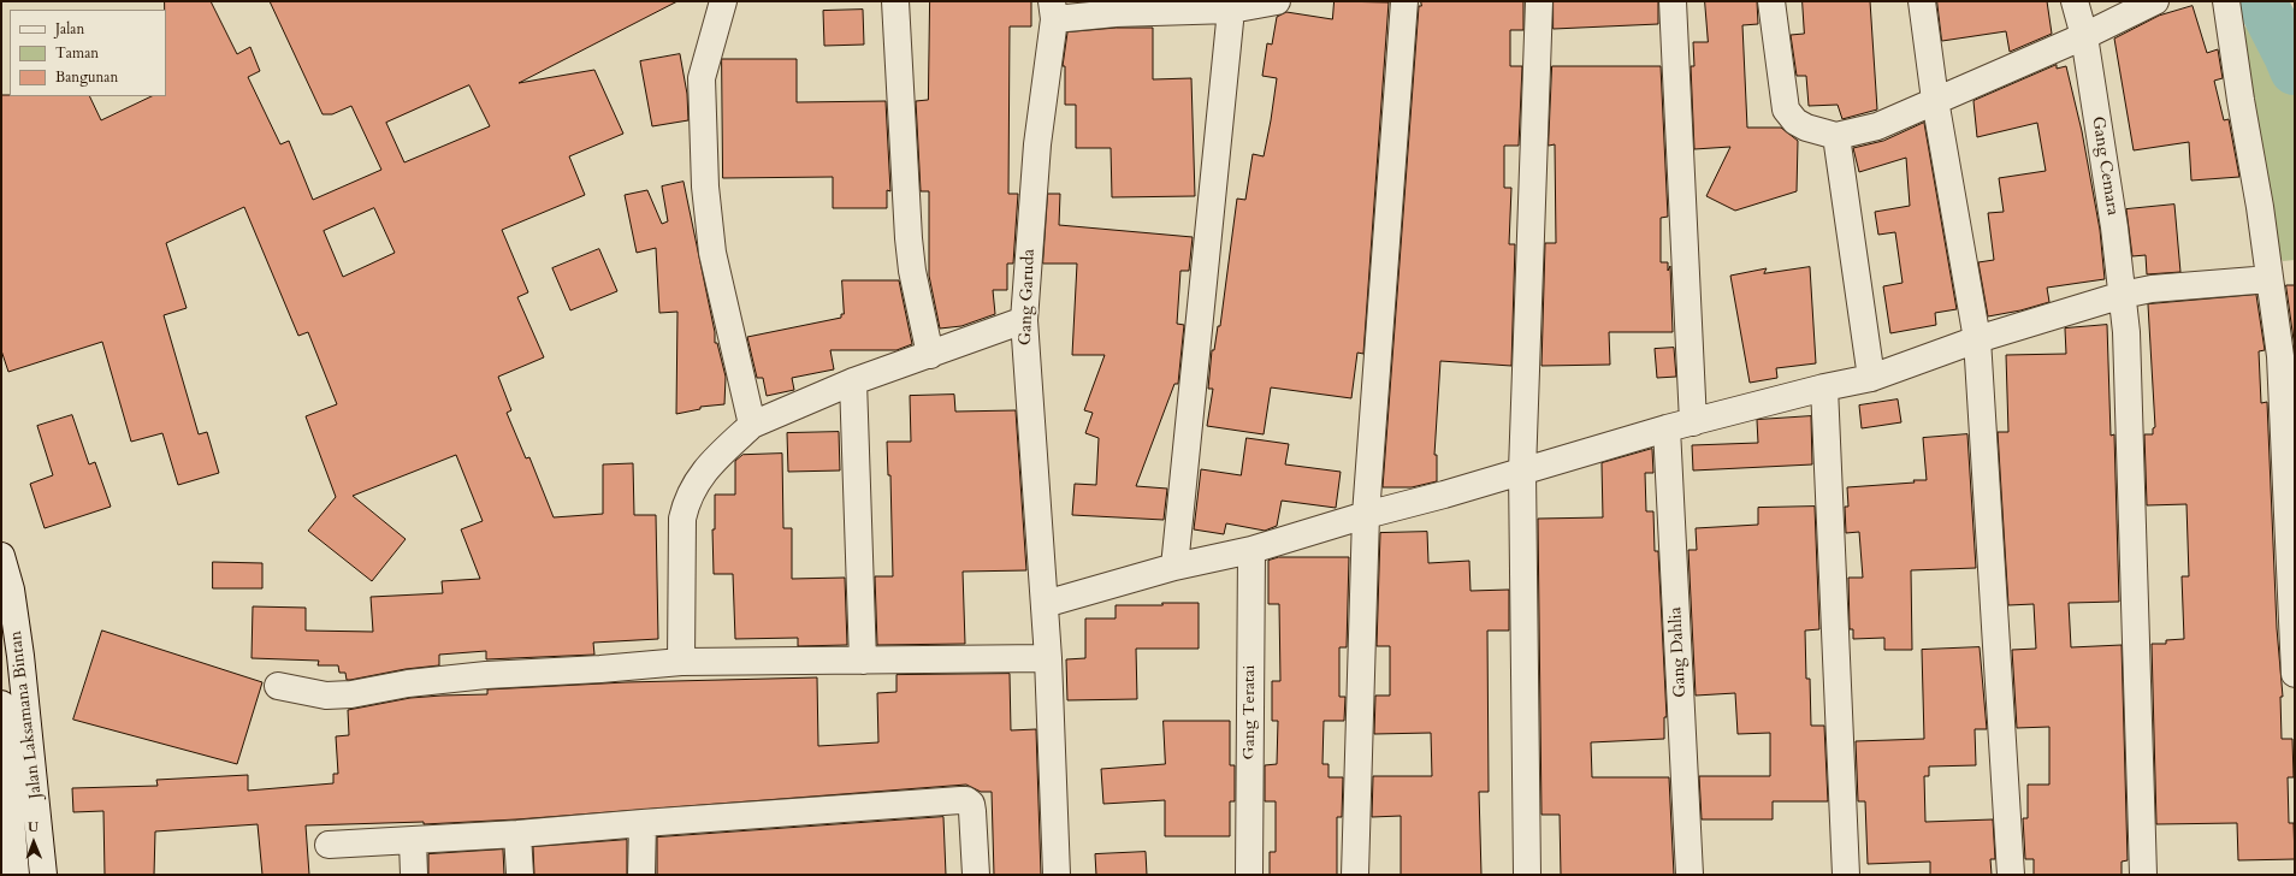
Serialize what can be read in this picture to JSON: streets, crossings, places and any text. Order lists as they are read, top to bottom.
{
  "streets": {
    "street": [
      "Gang Cemara",
      "Gang Garuda",
      "Gang Dahlia",
      "Gang Teratai",
      "Jalan Laksamana Bintan"
    ]
  },
  "legend": ["Jalan", "Taman", "Bangunan"],
  "north": "top"
}
